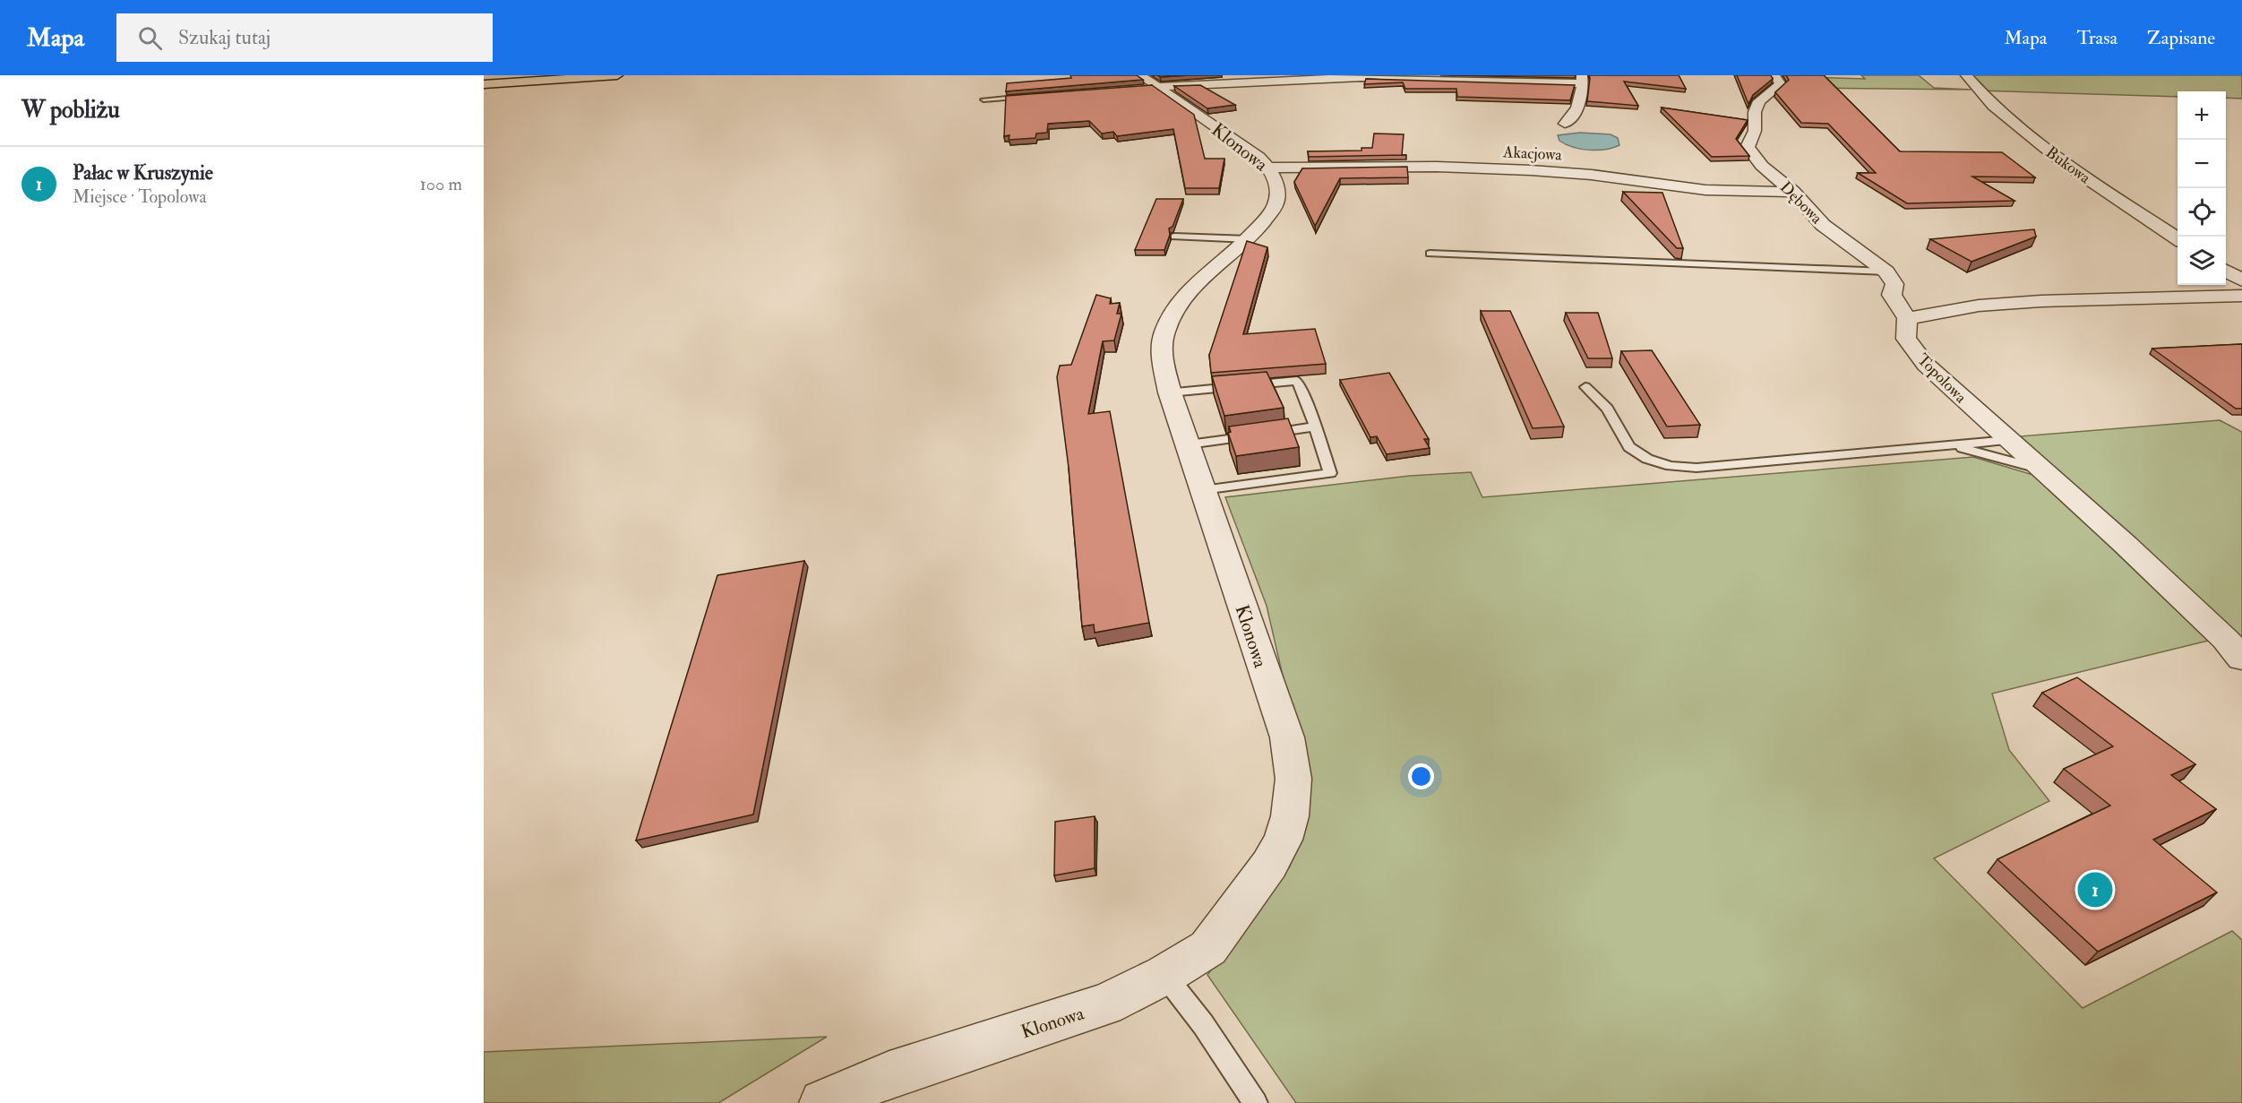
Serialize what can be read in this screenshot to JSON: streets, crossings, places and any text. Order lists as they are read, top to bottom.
{
  "streets": {
    "street": [
      "Klonowa",
      "Akacjowa",
      "Bukowa",
      "Dębowa",
      "Topolowa"
    ]
  },
  "crossings": [
    ["Klonowa", "Akacjowa"],
    ["Akacjowa", "Dębowa"]
  ],
  "page": {
    "header": "Mapa",
    "search": "Szukaj tutaj",
    "nav": ["Mapa", "Trasa", "Zapisane"],
    "heading": "W pobliżu",
    "map_buttons": ["+", "−"],
    "list": [
      {
        "mark": "1",
        "name": "Pałac w Kruszynie",
        "note": "Miejsce · Topolowa",
        "value": "100 m"
      }
    ],
    "pins": "1"
  }
}
